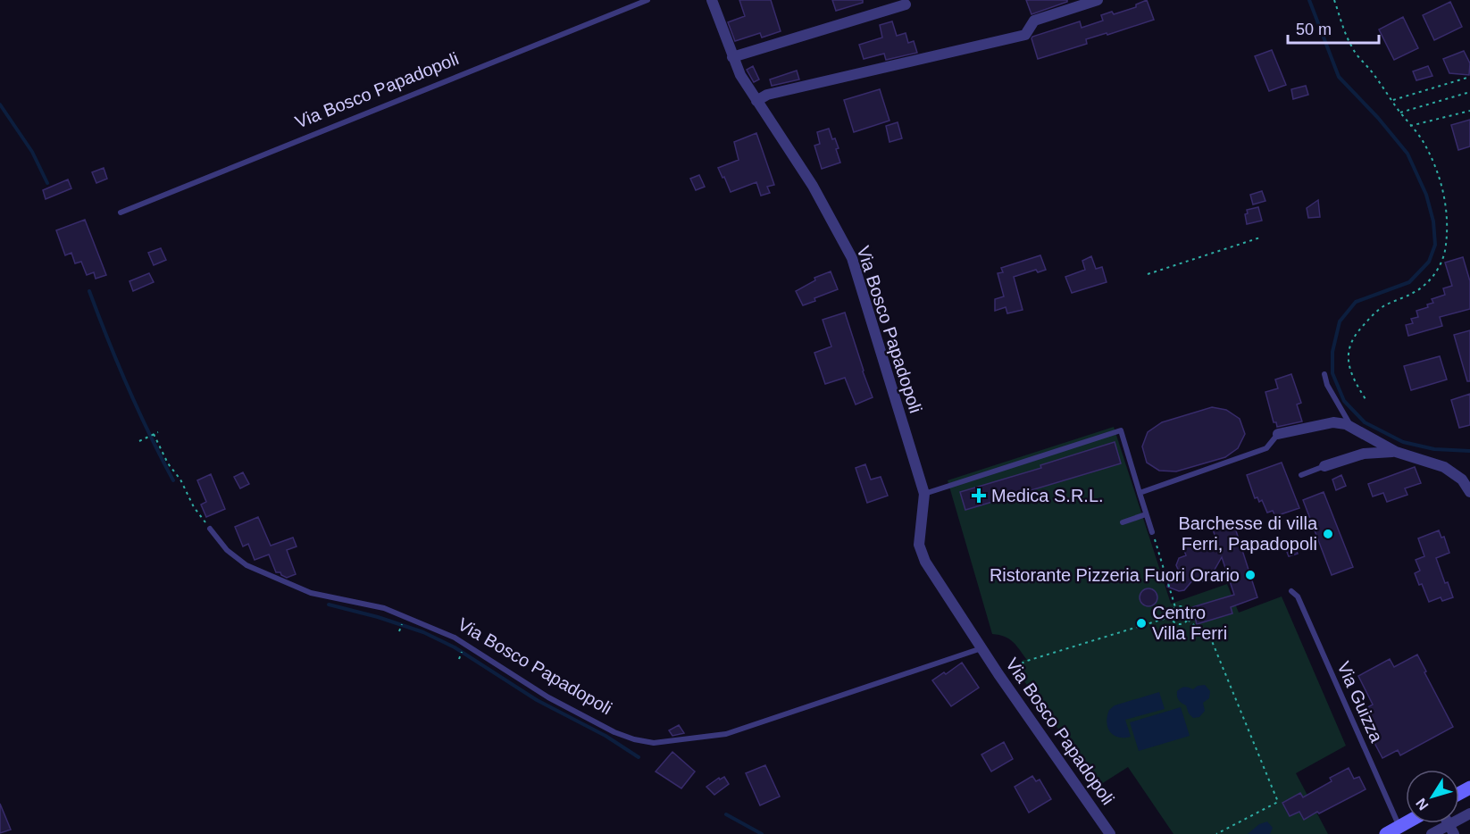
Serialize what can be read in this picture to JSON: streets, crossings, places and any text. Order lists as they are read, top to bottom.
{
  "streets": {
    "street": ["Via Bosco Papadopoli"],
    "lane": ["Via Guizza"]
  },
  "places": {
    "health": ["Medica S.R.L."],
    "other": ["Barchesse di villa Ferri, Papadopoli", "Ristorante Pizzeria Fuori Orario", "Centro Villa Ferri"]
  },
  "scale_bar": "50 m",
  "north": "bottom left"
}
